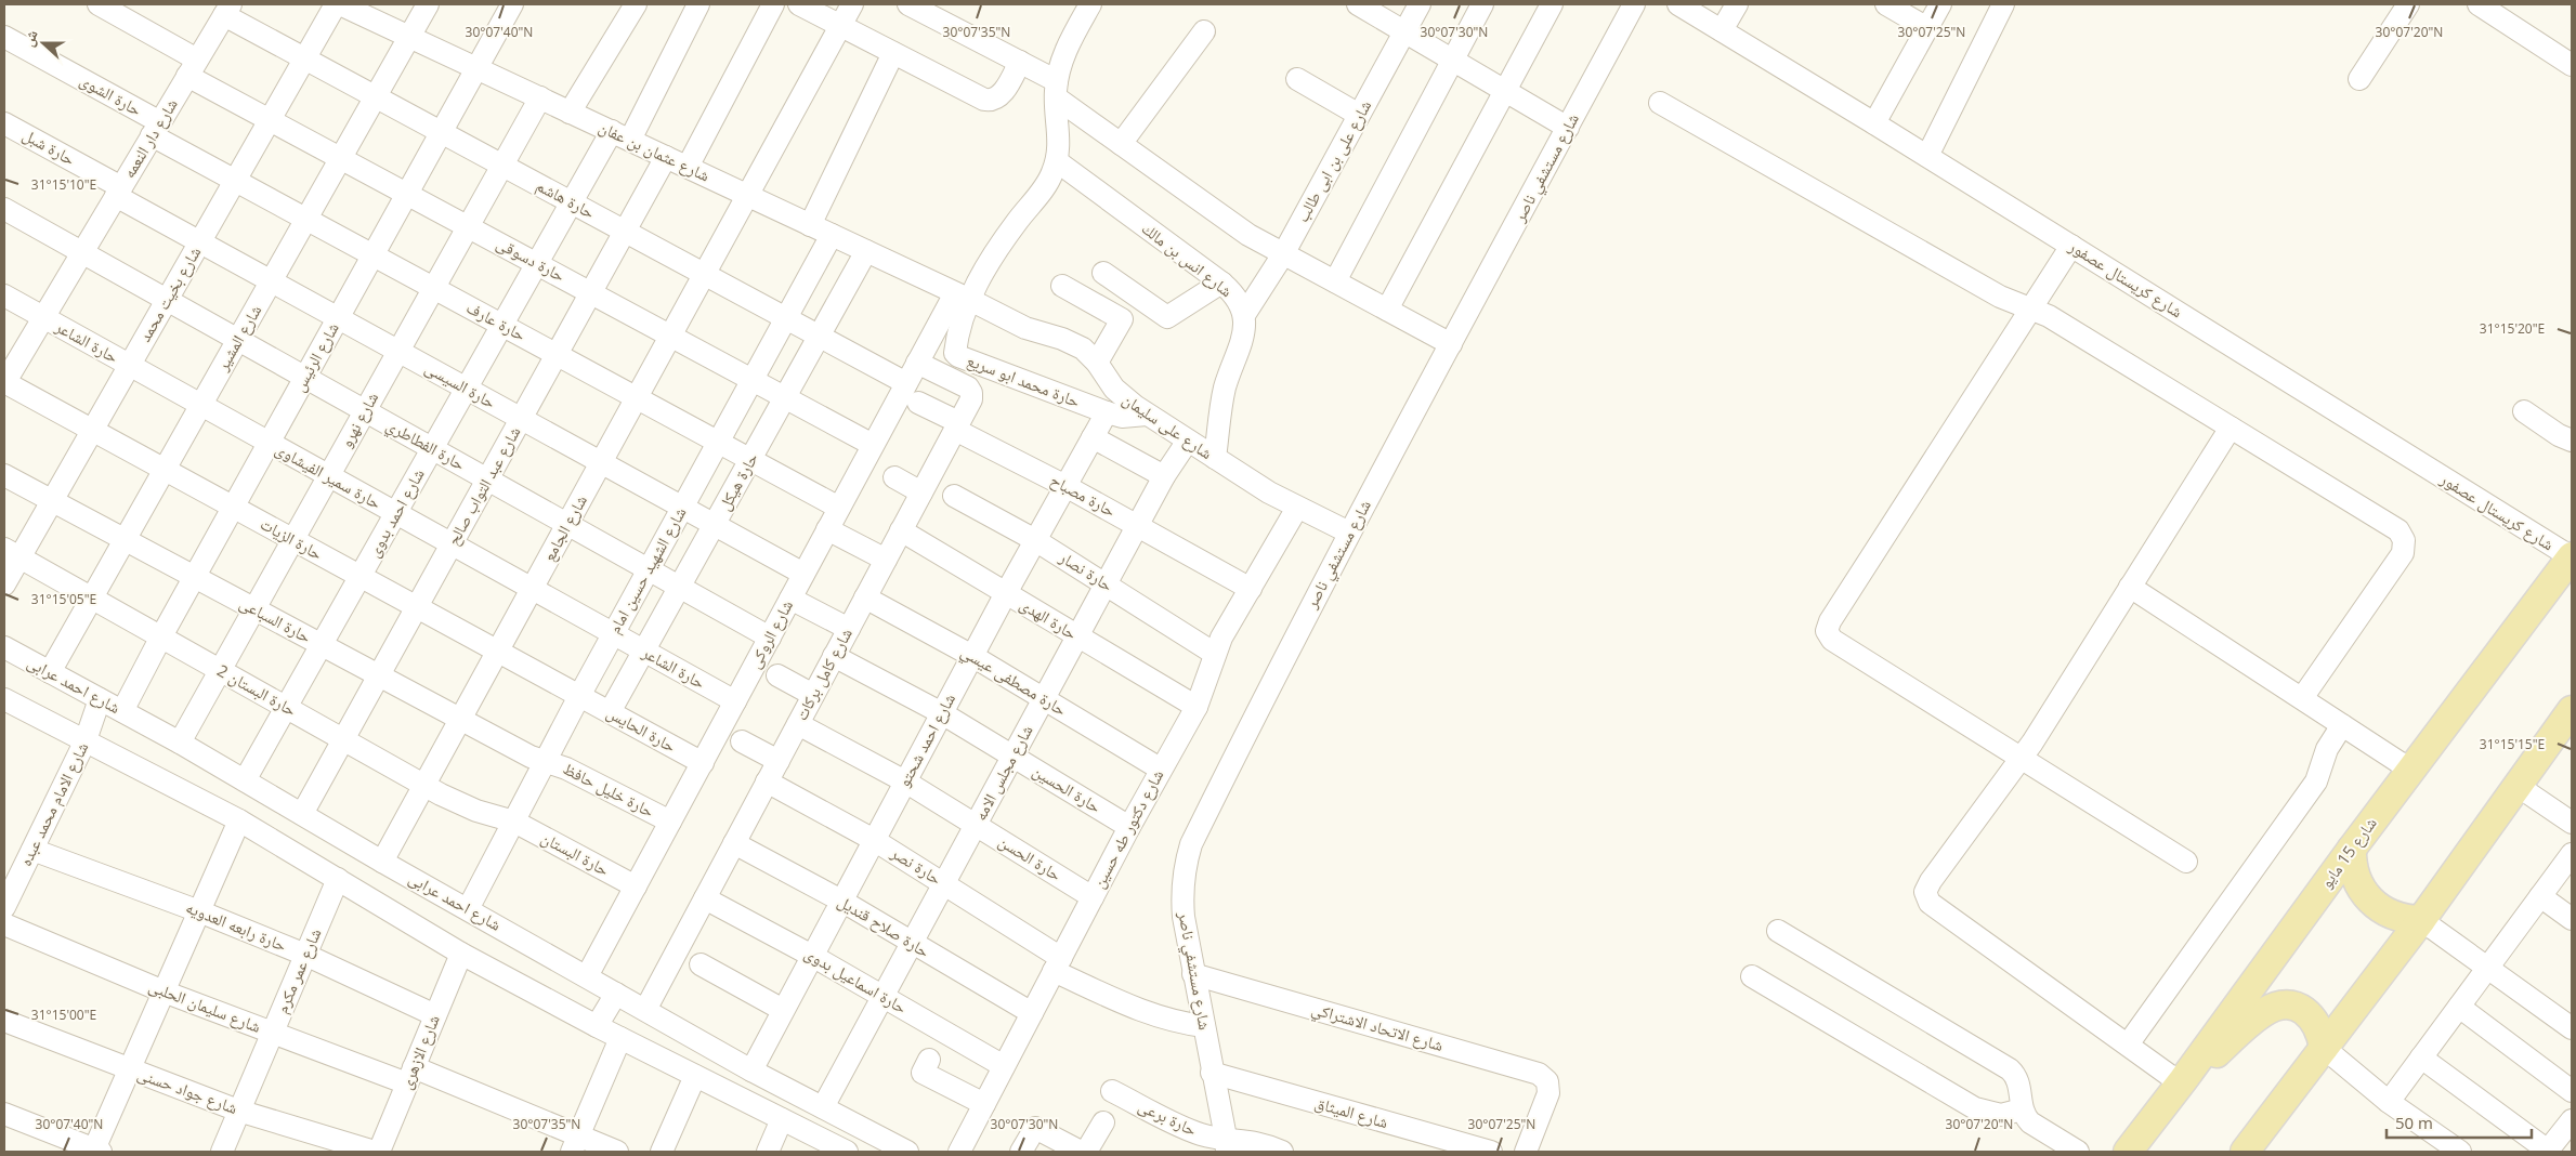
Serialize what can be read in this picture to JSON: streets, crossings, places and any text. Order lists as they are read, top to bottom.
{
  "streets": {
    "main road": ["شارع 15 مايو"],
    "street": [
      "حارة الشوى",
      "شارع دار النعمه",
      "حارة شبل",
      "شارع عثمان بن عفان",
      "شارع على بن ابى طالب",
      "شارع مستشفي ناصر",
      "حارة هاشم",
      "حارة دسوقى",
      "شارع انس بن مالك",
      "شارع كريستال عصفور",
      "شارع بخيت محمد",
      "حارة عارف",
      "شارع المشير",
      "حارة الشاعر",
      "شارع الرئيس",
      "حارة محمد ابو سريع",
      "حارة السيسى",
      "شارع نهرو",
      "شارع على سليمان",
      "حارة الفطاطري",
      "حارة سمير الفيشاوى",
      "حارة هيكل",
      "شارع عبد التواب صالح",
      "حارة مصباح",
      "شارع احمد بدوى",
      "شارع الجامع",
      "حارة الزيات",
      "شارع الشهيد حسين امام",
      "حارة نصار",
      "حارة الهدى",
      "حارة السباعى",
      "شارع الروكى",
      "شارع كامل بركات",
      "حارة مصطفى عيسي",
      "شارع احمد عرابى",
      "حارة البستان 2",
      "حارة الحايس",
      "شارع احمد شحتو",
      "شارع مجلس الامه",
      "حارة الحسين",
      "حارة خليل حافظ",
      "شارع الامام محمد عبده",
      "شارع دكتور طه حسين",
      "حارة البستان",
      "حارة الحسن",
      "حارة نصر",
      "حارة رابعه العدويه",
      "حارة صلاح قنديل",
      "شارع عمر مكرم",
      "حارة اسماعيل بدوى",
      "شارع سليمان الحلبى",
      "شارع الاتحاد الاشتراكي",
      "شارع الازهرى",
      "شارع جواد حسنى",
      "شارع الميثاق",
      "حارة برعى"
    ]
  },
  "crossings": [
    ["حارة الشوى", "شارع دار النعمه"],
    ["حارة الشوى", "حارة عارف"],
    ["شارع دار النعمه", "حارة شبل"],
    ["شارع دار النعمه", "حارة هاشم"],
    ["شارع دار النعمه", "حارة دسوقى"],
    ["شارع دار النعمه", "حارة عارف"],
    ["شارع دار النعمه", "حارة الشاعر"],
    ["شارع دار النعمه", "حارة السيسى"],
    ["شارع دار النعمه", "حارة الفطاطري"],
    ["شارع دار النعمه", "حارة الزيات"],
    ["حارة شبل", "حارة السيسى"],
    ["شارع عثمان بن عفان", "شارع المشير"],
    ["شارع عثمان بن عفان", "شارع الرئيس"],
    ["شارع عثمان بن عفان", "حارة محمد ابو سريع"],
    ["شارع عثمان بن عفان", "شارع نهرو"],
    ["شارع عثمان بن عفان", "شارع على سليمان"],
    ["شارع عثمان بن عفان", "حارة هيكل"],
    ["شارع عثمان بن عفان", "شارع عبد التواب صالح"],
    ["شارع عثمان بن عفان", "شارع احمد بدوى"],
    ["شارع عثمان بن عفان", "شارع الجامع"],
    ["شارع عثمان بن عفان", "شارع الشهيد حسين امام"],
    ["شارع عثمان بن عفان", "شارع الروكى"],
    ["شارع على بن ابى طالب", "شارع انس بن مالك"],
    ["شارع مستشفي ناصر", "شارع على سليمان"],
    ["شارع مستشفي ناصر", "حارة نصر"],
    ["شارع مستشفي ناصر", "شارع الاتحاد الاشتراكي"],
    ["شارع مستشفي ناصر", "شارع الميثاق"],
    ["شارع مستشفي ناصر", "حارة برعى"],
    ["حارة هاشم", "شارع بخيت محمد"],
    ["حارة هاشم", "شارع المشير"],
    ["حارة هاشم", "شارع الرئيس"],
    ["حارة هاشم", "شارع نهرو"],
    ["حارة هاشم", "حارة هيكل"],
    ["حارة هاشم", "شارع عبد التواب صالح"],
    ["حارة هاشم", "شارع احمد بدوى"],
    ["حارة هاشم", "شارع الجامع"],
    ["حارة هاشم", "شارع الشهيد حسين امام"],
    ["حارة هاشم", "شارع الروكى"],
    ["حارة دسوقى", "شارع بخيت محمد"],
    ["حارة دسوقى", "شارع المشير"],
    ["حارة دسوقى", "شارع الرئيس"],
    ["حارة دسوقى", "شارع نهرو"],
    ["حارة دسوقى", "حارة هيكل"],
    ["حارة دسوقى", "شارع عبد التواب صالح"],
    ["حارة دسوقى", "شارع احمد بدوى"],
    ["حارة دسوقى", "شارع الجامع"],
    ["حارة دسوقى", "شارع الشهيد حسين امام"],
    ["حارة دسوقى", "شارع الروكى"],
    ["شارع انس بن مالك", "شارع على سليمان"],
    ["شارع كريستال عصفور", "شارع 15 مايو"],
    ["شارع بخيت محمد", "حارة عارف"],
    ["شارع بخيت محمد", "حارة الشاعر"],
    ["شارع بخيت محمد", "حارة السيسى"],
    ["شارع بخيت محمد", "حارة الفطاطري"],
    ["شارع بخيت محمد", "حارة سمير الفيشاوى"],
    ["شارع بخيت محمد", "حارة الزيات"],
    ["شارع بخيت محمد", "حارة السباعى"],
    ["شارع بخيت محمد", "حارة البستان 2"],
    ["حارة عارف", "شارع المشير"],
    ["حارة عارف", "شارع الرئيس"],
    ["حارة عارف", "شارع نهرو"],
    ["حارة عارف", "حارة هيكل"],
    ["حارة عارف", "شارع عبد التواب صالح"],
    ["حارة عارف", "شارع احمد بدوى"],
    ["حارة عارف", "شارع الجامع"],
    ["حارة عارف", "شارع الشهيد حسين امام"],
    ["حارة عارف", "شارع الروكى"],
    ["شارع المشير", "حارة السيسى"],
    ["شارع المشير", "حارة الفطاطري"],
    ["شارع المشير", "حارة سمير الفيشاوى"],
    ["شارع المشير", "حارة الزيات"],
    ["شارع المشير", "حارة السباعى"],
    ["شارع المشير", "شارع احمد عرابى"],
    ["شارع المشير", "حارة البستان 2"],
    ["حارة الشاعر", "حارة سمير الفيشاوى"],
    ["حارة الشاعر", "حارة هيكل"],
    ["حارة الشاعر", "شارع الشهيد حسين امام"],
    ["حارة الشاعر", "شارع الروكى"],
    ["شارع الرئيس", "حارة السيسى"],
    ["شارع الرئيس", "حارة الفطاطري"],
    ["شارع الرئيس", "حارة سمير الفيشاوى"],
    ["شارع الرئيس", "حارة الزيات"],
    ["شارع الرئيس", "حارة السباعى"],
    ["شارع الرئيس", "شارع احمد عرابى"],
    ["شارع الرئيس", "حارة البستان 2"],
    ["حارة محمد ابو سريع", "شارع على سليمان"],
    ["حارة محمد ابو سريع", "شارع الروكى"],
    ["حارة محمد ابو سريع", "شارع احمد شحتو"],
    ["حارة السيسى", "شارع نهرو"],
    ["حارة السيسى", "حارة هيكل"],
    ["حارة السيسى", "شارع عبد التواب صالح"],
    ["حارة السيسى", "شارع احمد بدوى"],
    ["حارة السيسى", "شارع الجامع"],
    ["حارة السيسى", "شارع الشهيد حسين امام"],
    ["حارة السيسى", "شارع الروكى"],
    ["شارع نهرو", "حارة الفطاطري"],
    ["شارع نهرو", "حارة سمير الفيشاوى"],
    ["شارع نهرو", "حارة الزيات"],
    ["شارع نهرو", "حارة السباعى"],
    ["شارع نهرو", "شارع احمد عرابى"],
    ["شارع نهرو", "حارة البستان 2"],
    ["شارع على سليمان", "شارع الروكى"],
    ["شارع على سليمان", "شارع مجلس الامه"],
    ["شارع على سليمان", "شارع دكتور طه حسين"],
    ["حارة الفطاطري", "حارة هيكل"],
    ["حارة الفطاطري", "شارع عبد التواب صالح"],
    ["حارة الفطاطري", "شارع احمد بدوى"],
    ["حارة الفطاطري", "شارع الجامع"],
    ["حارة الفطاطري", "شارع الشهيد حسين امام"],
    ["حارة الفطاطري", "شارع الروكى"],
    ["حارة سمير الفيشاوى", "شارع عبد التواب صالح"],
    ["حارة سمير الفيشاوى", "شارع احمد بدوى"],
    ["حارة سمير الفيشاوى", "شارع الجامع"],
    ["حارة سمير الفيشاوى", "شارع الشهيد حسين امام"],
    ["حارة هيكل", "حارة الحايس"],
    ["شارع عبد التواب صالح", "حارة الزيات"],
    ["شارع عبد التواب صالح", "حارة السباعى"],
    ["شارع عبد التواب صالح", "شارع احمد عرابى"],
    ["شارع عبد التواب صالح", "حارة البستان 2"],
    ["حارة مصباح", "شارع كامل بركات"],
    ["حارة مصباح", "شارع احمد شحتو"],
    ["حارة مصباح", "شارع مجلس الامه"],
    ["حارة مصباح", "شارع دكتور طه حسين"],
    ["شارع احمد بدوى", "حارة الزيات"],
    ["شارع احمد بدوى", "حارة السباعى"],
    ["شارع احمد بدوى", "شارع احمد عرابى"],
    ["شارع احمد بدوى", "حارة البستان 2"],
    ["شارع الجامع", "حارة الزيات"],
    ["شارع الجامع", "حارة السباعى"],
    ["شارع الجامع", "شارع احمد عرابى"],
    ["شارع الجامع", "حارة البستان 2"],
    ["حارة الزيات", "شارع الشهيد حسين امام"],
    ["حارة الزيات", "حارة الحايس"],
    ["شارع الشهيد حسين امام", "حارة السباعى"],
    ["شارع الشهيد حسين امام", "شارع احمد عرابى"],
    ["شارع الشهيد حسين امام", "حارة البستان 2"],
    ["شارع الشهيد حسين امام", "حارة الحايس"],
    ["شارع الشهيد حسين امام", "حارة خليل حافظ"],
    ["شارع الشهيد حسين امام", "حارة البستان"],
    ["حارة نصار", "شارع احمد شحتو"],
    ["حارة نصار", "شارع مجلس الامه"],
    ["حارة نصار", "شارع دكتور طه حسين"],
    ["حارة الهدى", "شارع كامل بركات"],
    ["حارة الهدى", "شارع احمد شحتو"],
    ["حارة الهدى", "شارع مجلس الامه"],
    ["حارة الهدى", "شارع دكتور طه حسين"],
    ["حارة السباعى", "حارة خليل حافظ"],
    ["شارع الروكى", "شارع كامل بركات"],
    ["شارع الروكى", "شارع احمد عرابى"],
    ["شارع الروكى", "حارة الحايس"],
    ["شارع الروكى", "حارة خليل حافظ"],
    ["شارع الروكى", "حارة البستان"],
    ["شارع كامل بركات", "حارة مصطفى عيسي"],
    ["شارع كامل بركات", "شارع احمد عرابى"],
    ["شارع كامل بركات", "حارة الحسين"],
    ["شارع كامل بركات", "حارة الحسن"],
    ["شارع كامل بركات", "حارة نصر"],
    ["شارع كامل بركات", "حارة صلاح قنديل"],
    ["شارع كامل بركات", "حارة اسماعيل بدوى"],
    ["حارة مصطفى عيسي", "شارع احمد شحتو"],
    ["حارة مصطفى عيسي", "شارع مجلس الامه"],
    ["حارة مصطفى عيسي", "شارع دكتور طه حسين"],
    ["شارع احمد عرابى", "شارع احمد شحتو"],
    ["شارع احمد عرابى", "شارع مجلس الامه"],
    ["شارع احمد عرابى", "شارع الامام محمد عبده"],
    ["حارة البستان 2", "حارة البستان"],
    ["شارع احمد شحتو", "حارة الحسين"],
    ["شارع احمد شحتو", "حارة الحسن"],
    ["شارع احمد شحتو", "حارة نصر"],
    ["شارع احمد شحتو", "حارة صلاح قنديل"],
    ["شارع احمد شحتو", "حارة اسماعيل بدوى"],
    ["شارع مجلس الامه", "حارة الحسين"],
    ["شارع مجلس الامه", "حارة الحسن"],
    ["شارع مجلس الامه", "حارة نصر"],
    ["شارع مجلس الامه", "حارة صلاح قنديل"],
    ["شارع مجلس الامه", "حارة اسماعيل بدوى"],
    ["حارة الحسين", "شارع دكتور طه حسين"],
    ["شارع الامام محمد عبده", "حارة رابعه العدويه"],
    ["شارع دكتور طه حسين", "حارة الحسن"],
    ["شارع دكتور طه حسين", "حارة نصر"],
    ["شارع دكتور طه حسين", "حارة صلاح قنديل"],
    ["شارع دكتور طه حسين", "حارة اسماعيل بدوى"],
    ["حارة رابعه العدويه", "شارع عمر مكرم"],
    ["حارة رابعه العدويه", "شارع الازهرى"],
    ["شارع عمر مكرم", "شارع سليمان الحلبى"],
    ["شارع عمر مكرم", "شارع جواد حسنى"],
    ["شارع سليمان الحلبى", "شارع الازهرى"]
  ],
  "scale_bar": "50 m",
  "north": "left",
  "coordinates": [
    "30°07'40\"N",
    "30°07'35\"N",
    "30°07'30\"N",
    "30°07'25\"N",
    "30°07'20\"N",
    "31°15'10\"E",
    "31°15'20\"E",
    "31°15'05\"E",
    "31°15'15\"E",
    "31°15'00\"E"
  ]
}
